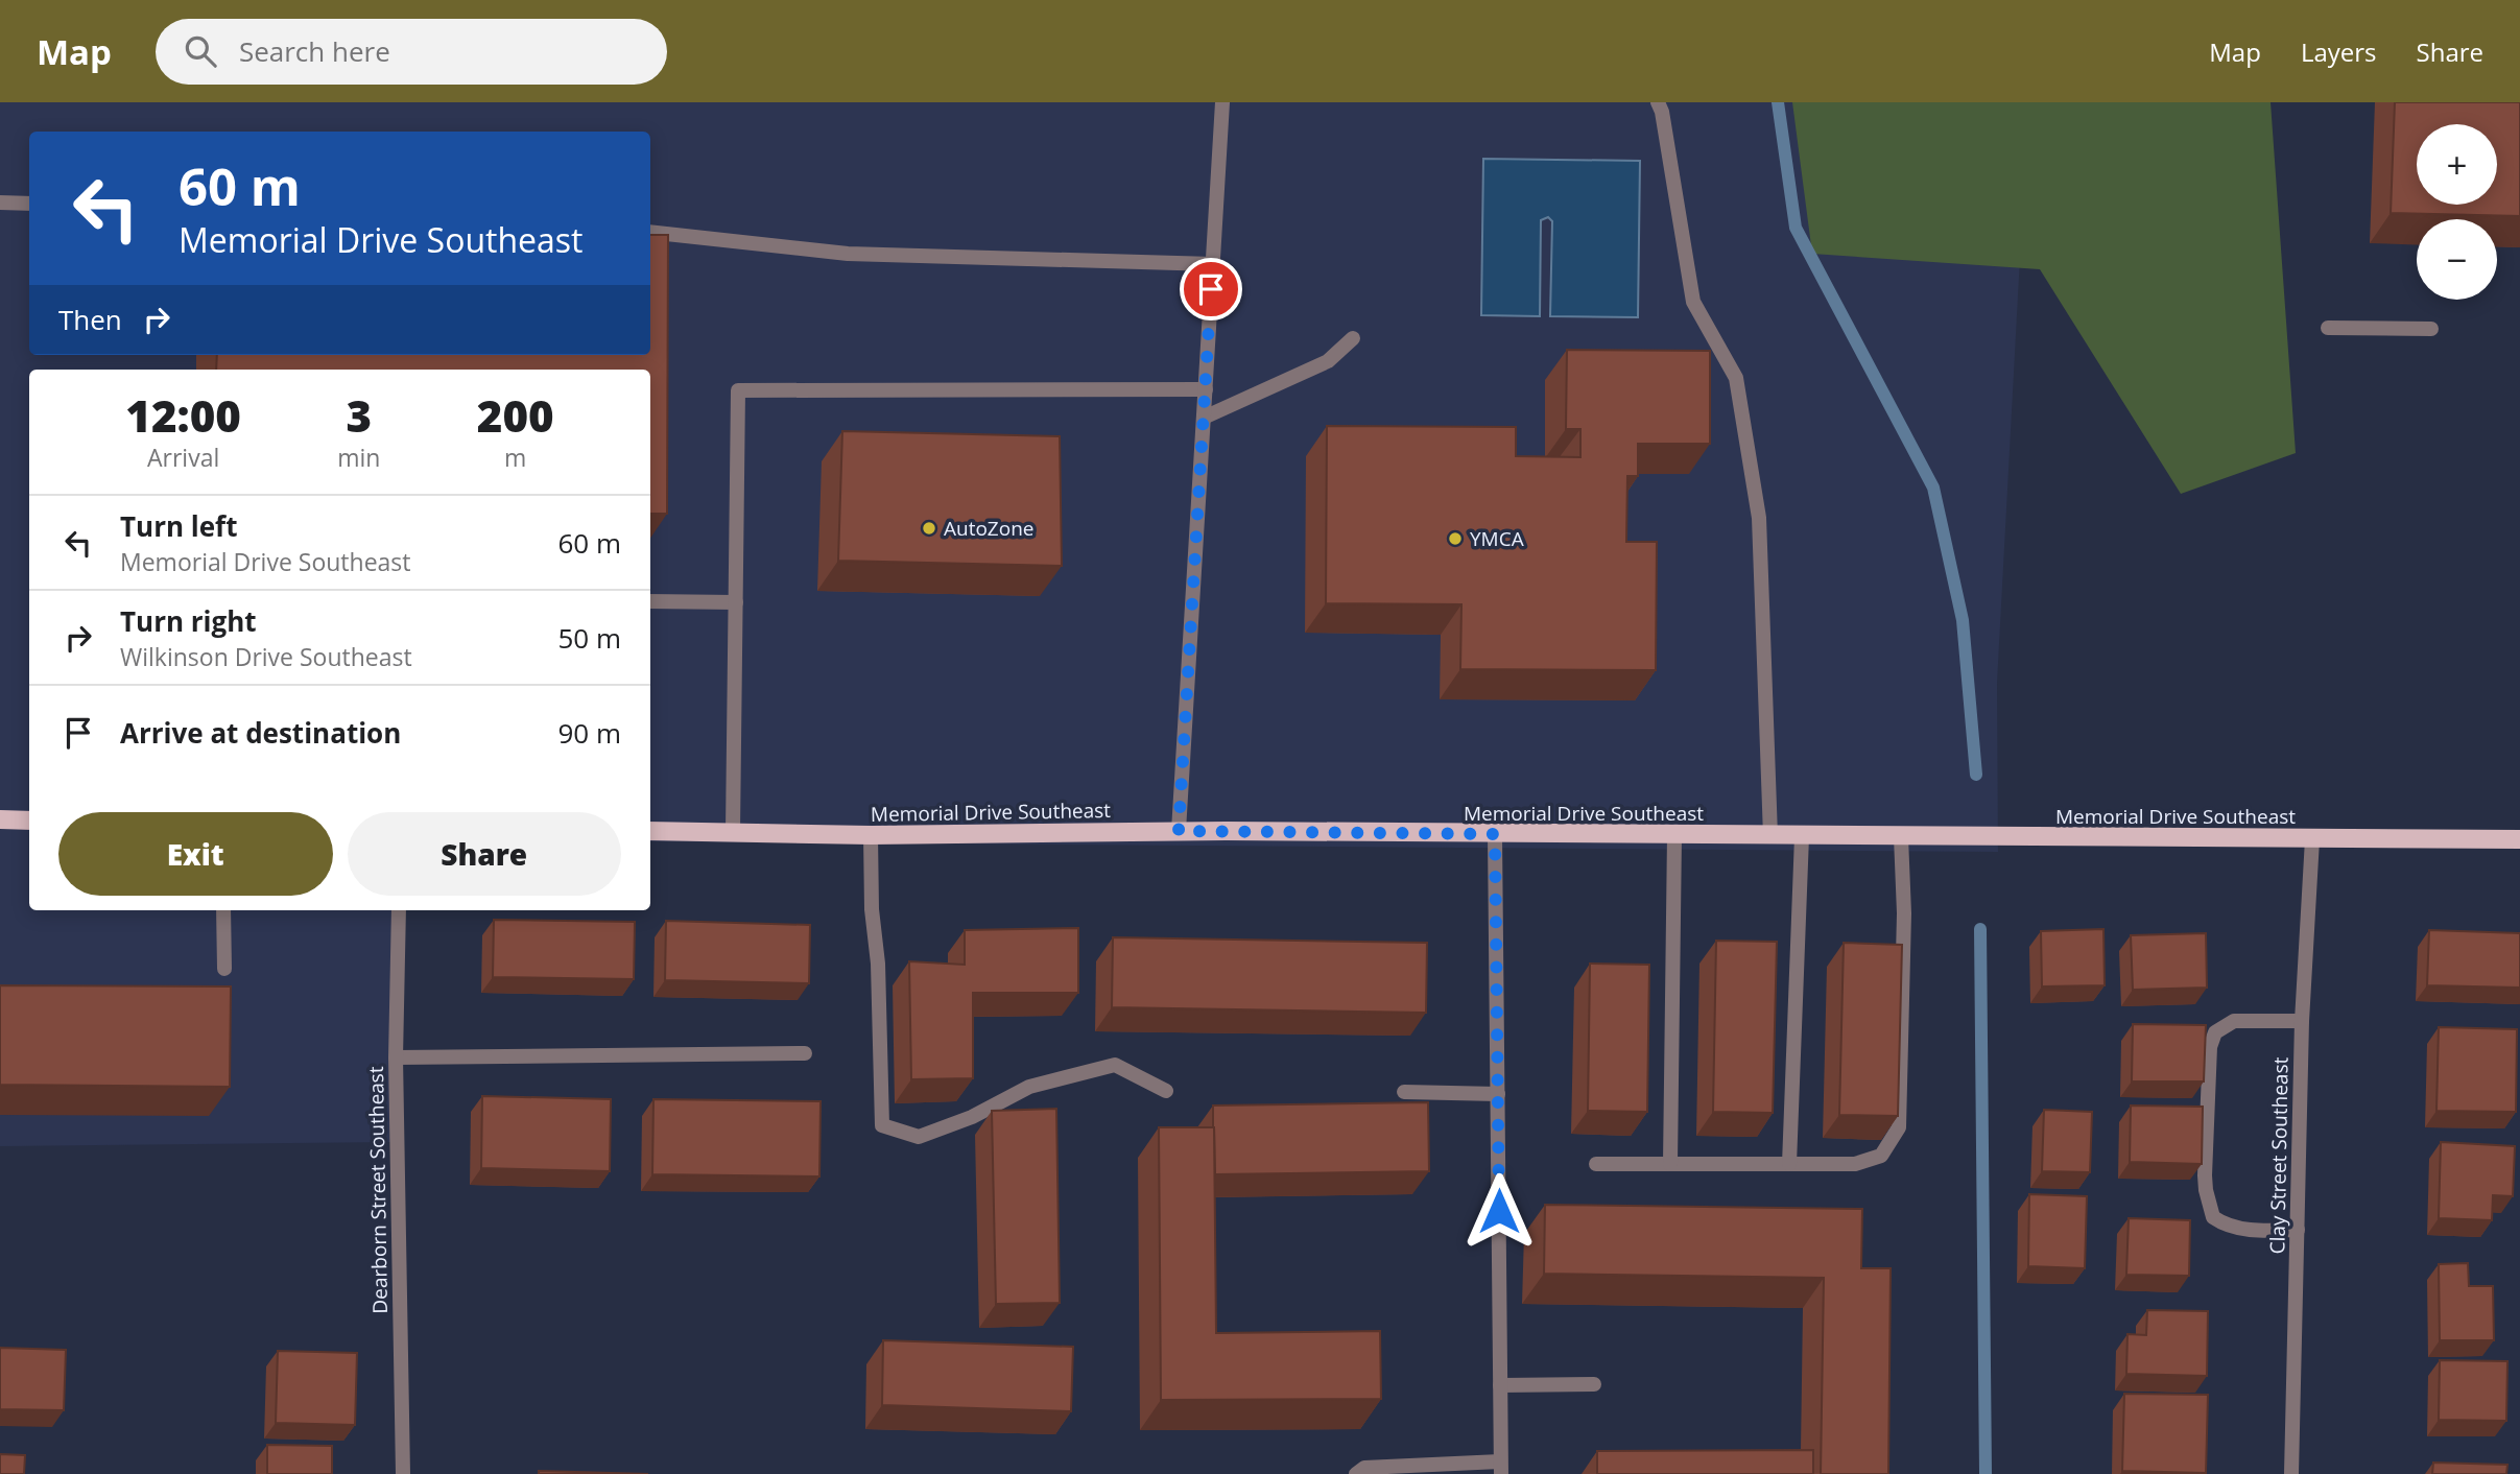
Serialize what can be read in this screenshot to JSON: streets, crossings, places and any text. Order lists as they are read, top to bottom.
{
  "streets": {
    "main road": ["Memorial Drive Southeast"],
    "street": ["Clay Street Southeast", "Dearborn Street Southeast"]
  },
  "crossings": [
    ["Memorial Drive Southeast", "Clay Street Southeast"]
  ],
  "places": ["AutoZone", "YMCA"],
  "page": {
    "header": "Map",
    "search": "Search here",
    "nav": ["Map", "Layers", "Share"],
    "map_buttons": ["+", "−"],
    "turn": ["60 m", "Memorial Drive Southeast"],
    "then": "Then",
    "eta": [
      "12:00",
      "Arrival",
      "3",
      "min",
      "200",
      "m"
    ],
    "list": [
      {
        "name": "Turn left",
        "note": "Memorial Drive Southeast",
        "value": "60 m"
      },
      {
        "name": "Turn right",
        "note": "Wilkinson Drive Southeast",
        "value": "50 m"
      },
      {
        "name": "Arrive at destination",
        "value": "90 m"
      }
    ],
    "buttons": ["Exit", "Share"]
  }
}
